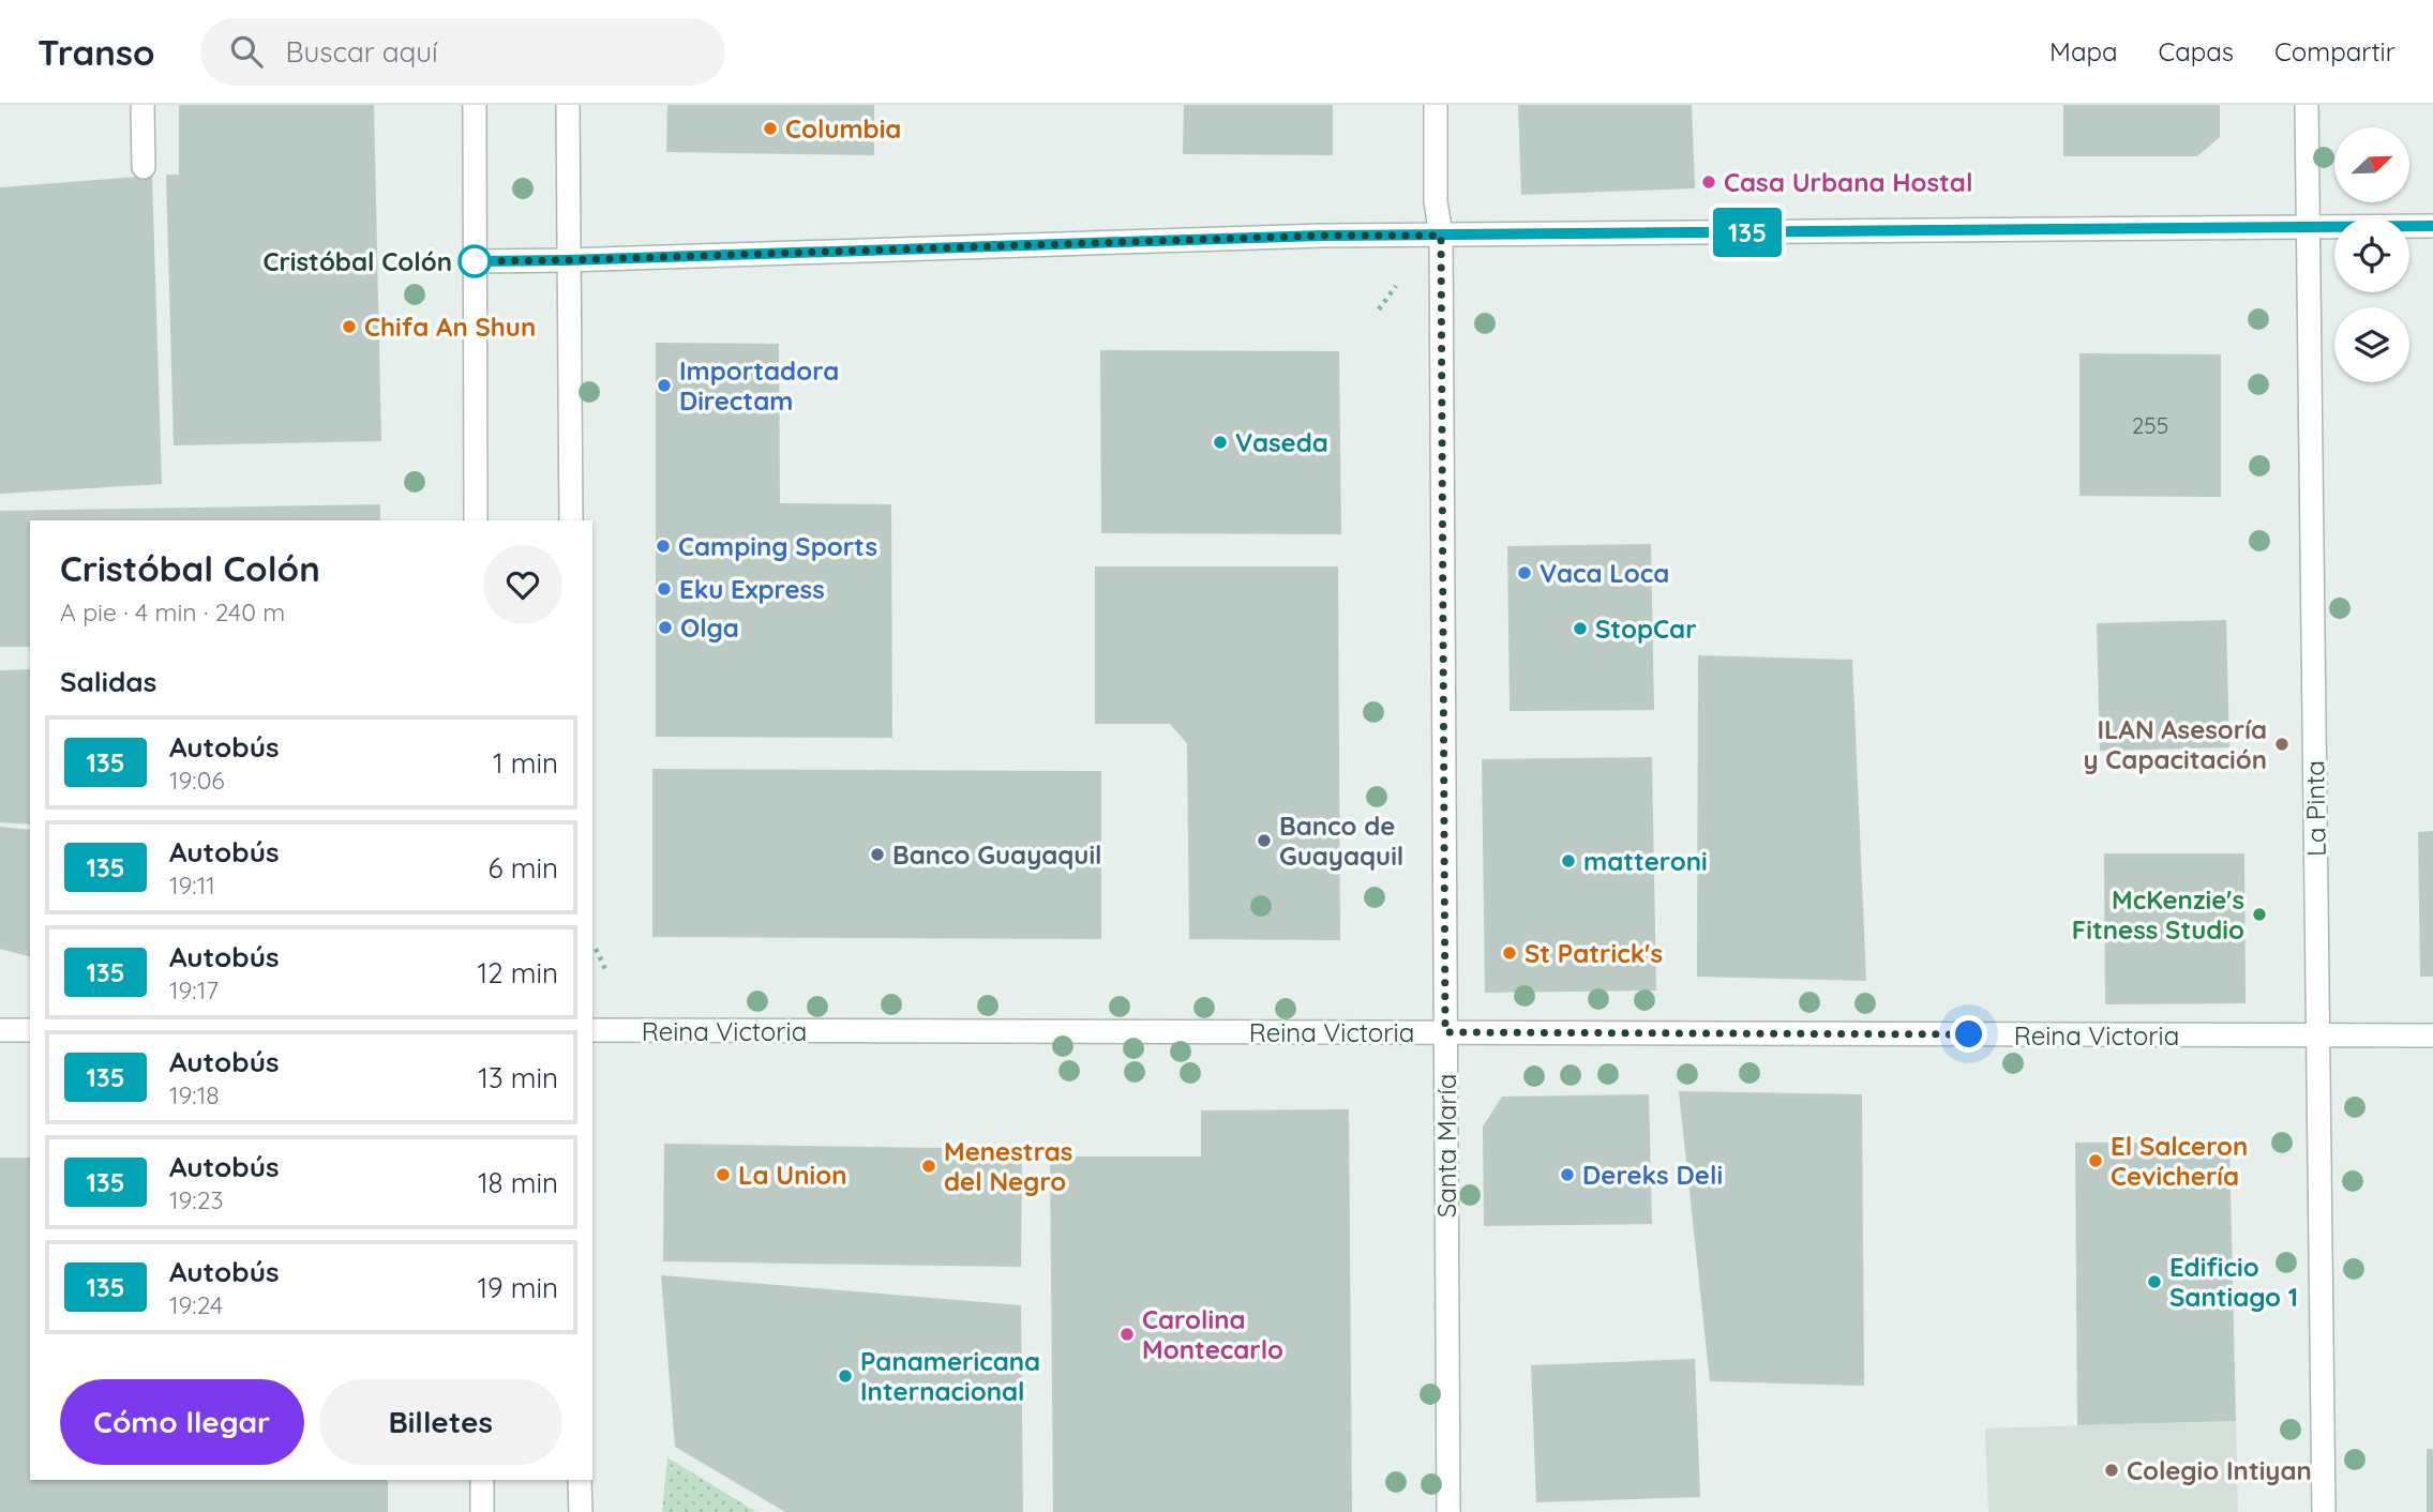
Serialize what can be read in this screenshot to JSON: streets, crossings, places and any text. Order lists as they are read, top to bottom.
{
  "streets": {
    "street": ["La Pinta", "Reina Victoria", "Santa María"]
  },
  "crossings": [
    ["La Pinta", "Reina Victoria"],
    ["Reina Victoria", "Santa María"]
  ],
  "places": [
    "Columbia",
    "Casa Urbana Hostal",
    "Cristóbal Colón",
    "Chifa An Shun",
    "Importadora Directam",
    "Vaseda",
    "Camping Sports",
    "Vaca Loca",
    "Eku Express",
    "Olga",
    "StopCar",
    "ILAN Asesoría y Capacitación",
    "Banco de Guayaquil",
    "Banco Guayaquil",
    "matteroni",
    "McKenzie's Fitness Studio",
    "St Patrick's",
    "El Salceron Cevichería",
    "Menestras del Negro",
    "La Union",
    "Dereks Deli",
    "Edificio Santiago 1",
    "Carolina Montecarlo",
    "Panamericana Internacional",
    "Colegio Intiyan"
  ],
  "lines": ["bus line 135"],
  "house_numbers": ["255"],
  "north": "top right",
  "page": {
    "header": "Transo",
    "search": "Buscar aquí",
    "nav": ["Mapa", "Capas", "Compartir"],
    "on_map": "135",
    "heading": [
      ["Cristóbal Colón", "A pie · 4 min · 240 m"],
      "Salidas"
    ],
    "list": [
      {
        "mark": "135",
        "name": "Autobús",
        "note": "19:06",
        "value": "1 min"
      },
      {
        "mark": "135",
        "name": "Autobús",
        "note": "19:11",
        "value": "6 min"
      },
      {
        "mark": "135",
        "name": "Autobús",
        "note": "19:17",
        "value": "12 min"
      },
      {
        "mark": "135",
        "name": "Autobús",
        "note": "19:18",
        "value": "13 min"
      },
      {
        "mark": "135",
        "name": "Autobús",
        "note": "19:23",
        "value": "18 min"
      },
      {
        "mark": "135",
        "name": "Autobús",
        "note": "19:24",
        "value": "19 min"
      }
    ],
    "buttons": ["Cómo llegar", "Billetes"]
  }
}
